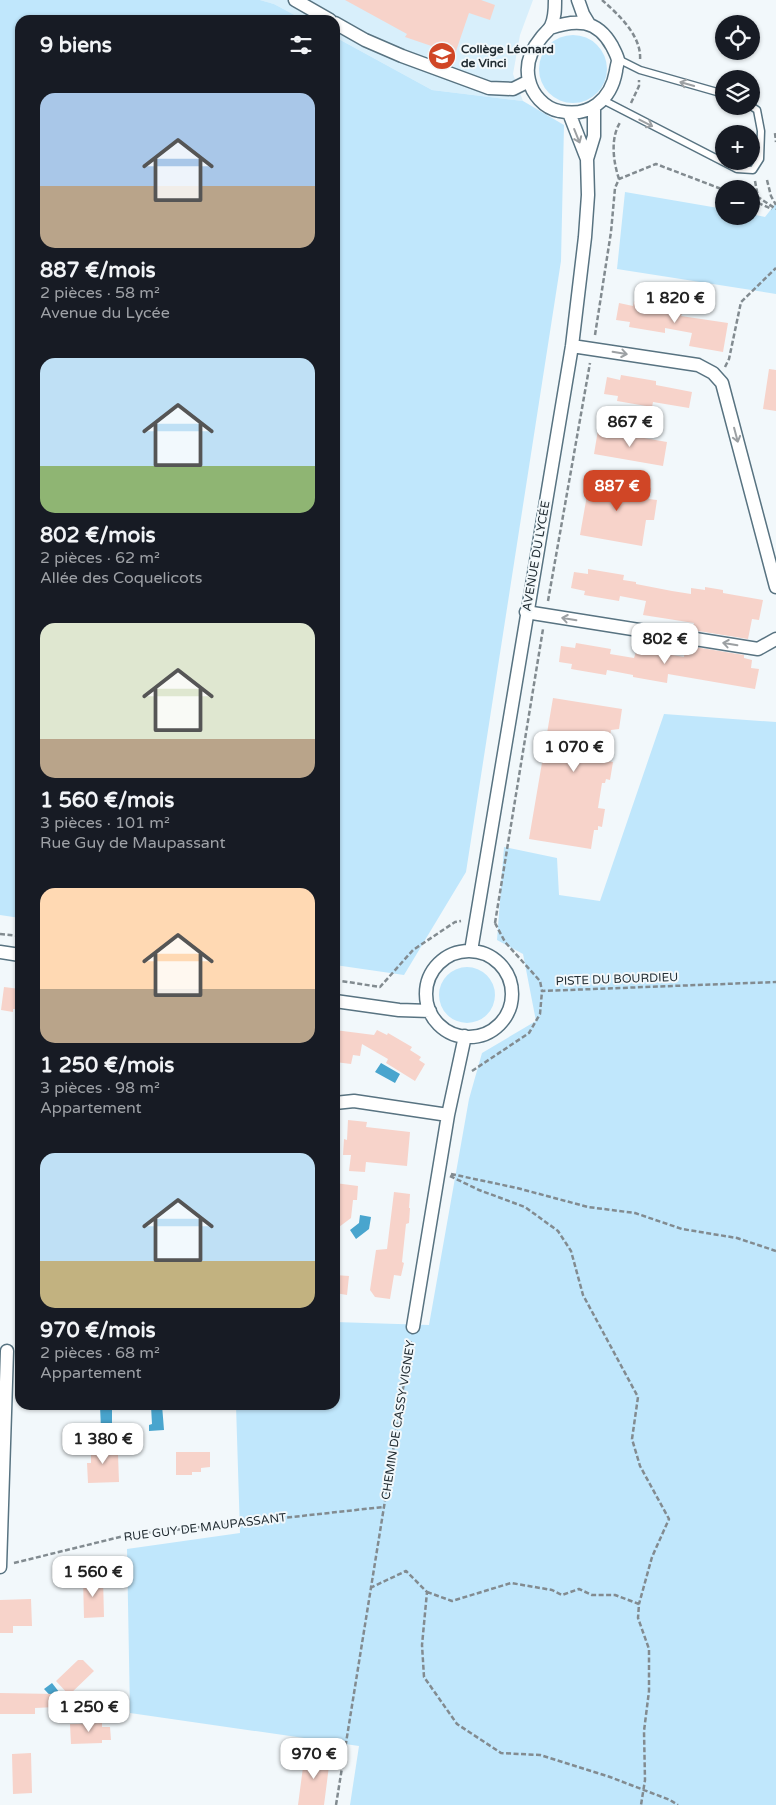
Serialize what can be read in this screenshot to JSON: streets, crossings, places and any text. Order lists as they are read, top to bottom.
{
  "streets": {
    "street": ["AVENUE DU LYCÉE", "CHEMIN DE CASSY VIGNEY"],
    "path": ["PISTE DU BOURDIEU", "RUE GUY DE MAUPASSANT"]
  },
  "crossings": [
    ["AVENUE DU LYCÉE", "CHEMIN DE CASSY VIGNEY"],
    ["CHEMIN DE CASSY VIGNEY", "RUE GUY DE MAUPASSANT"]
  ],
  "places": {
    "school or university": ["Collège Léonard de Vinci"]
  },
  "page": {
    "map_buttons": ["+", "−"],
    "heading": "9 biens",
    "list": [
      {
        "name": "887 €/mois",
        "note": "2 pièces · 58 m² · Avenue du Lycée"
      },
      {
        "name": "802 €/mois",
        "note": "2 pièces · 62 m² · Allée des Coquelicots"
      },
      {
        "name": "1 560 €/mois",
        "note": "3 pièces · 101 m² · Rue Guy de Maupassant"
      },
      {
        "name": "1 250 €/mois",
        "note": "3 pièces · 98 m² · Appartement"
      },
      {
        "name": "970 €/mois",
        "note": "2 pièces · 68 m² · Appartement"
      }
    ],
    "price": [
      "1 820 €",
      "867 €",
      "887 €",
      "802 €",
      "1 070 €",
      "1 380 €",
      "1 560 €",
      "1 250 €",
      "970 €"
    ]
  }
}
